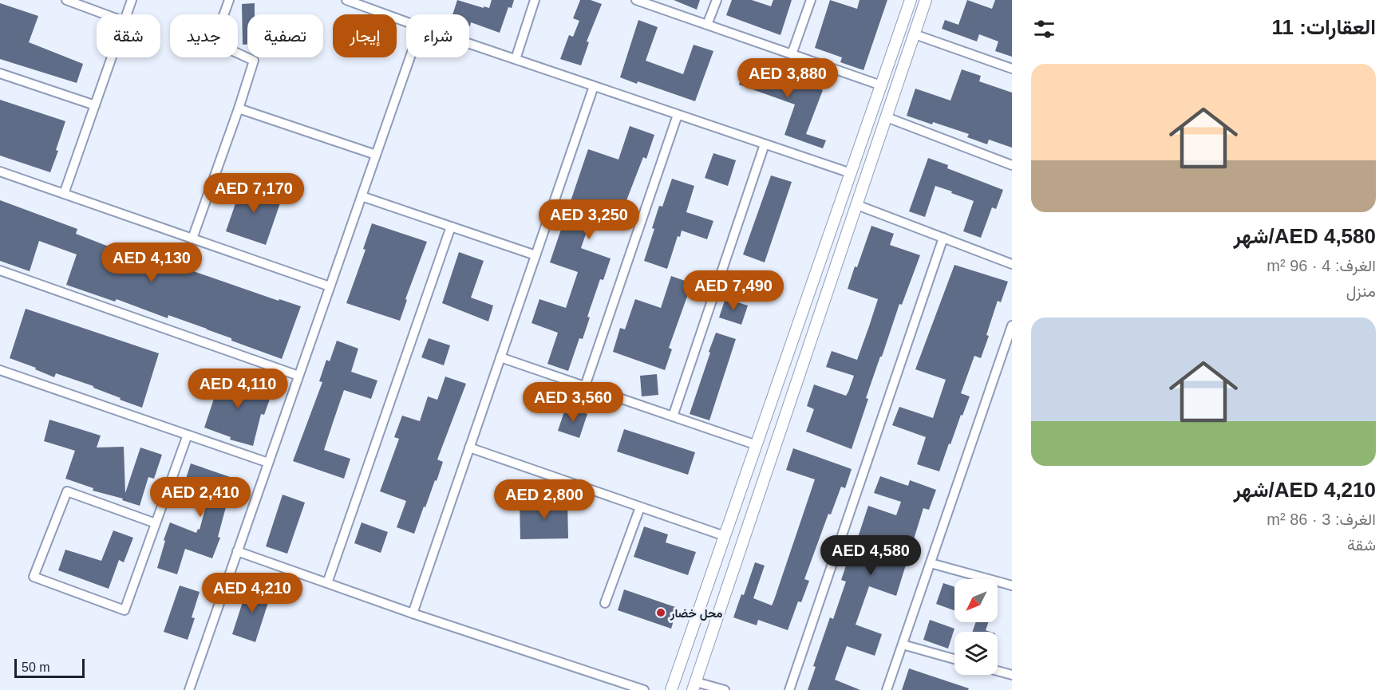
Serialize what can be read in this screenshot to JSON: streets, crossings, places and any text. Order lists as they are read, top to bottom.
{
  "places": ["محل خضار"],
  "scale_bar": "50 m",
  "north": "bottom left",
  "page": {
    "heading": "العقارات: 11",
    "chip": [
      "شراء",
      "إيجار",
      "تصفية",
      "جديد",
      "شقة"
    ],
    "list": [
      {
        "name": "AED 4,580/شهر",
        "note": "الغرف: 4 · 96 m² · منزل"
      },
      {
        "name": "AED 4,210/شهر",
        "note": "الغرف: 3 · 86 m² · شقة"
      }
    ],
    "price": [
      "AED 3,880",
      "AED 7,170",
      "AED 3,250",
      "AED 4,130",
      "AED 7,490",
      "AED 4,110",
      "AED 3,560",
      "AED 2,410",
      "AED 2,800",
      "AED 4,580",
      "AED 4,210"
    ],
    "scale": "50 m"
  }
}
